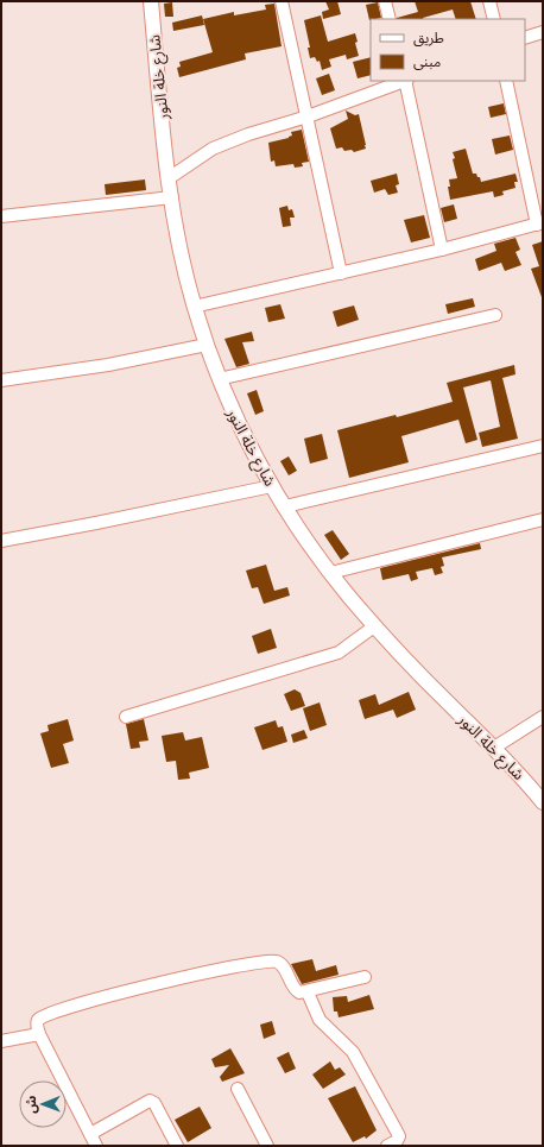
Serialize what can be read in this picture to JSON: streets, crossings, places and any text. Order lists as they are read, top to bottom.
{
  "streets": {
    "street": ["شارع خلة النور"]
  },
  "legend": ["طريق", "مبنى"],
  "north": "left"
}
